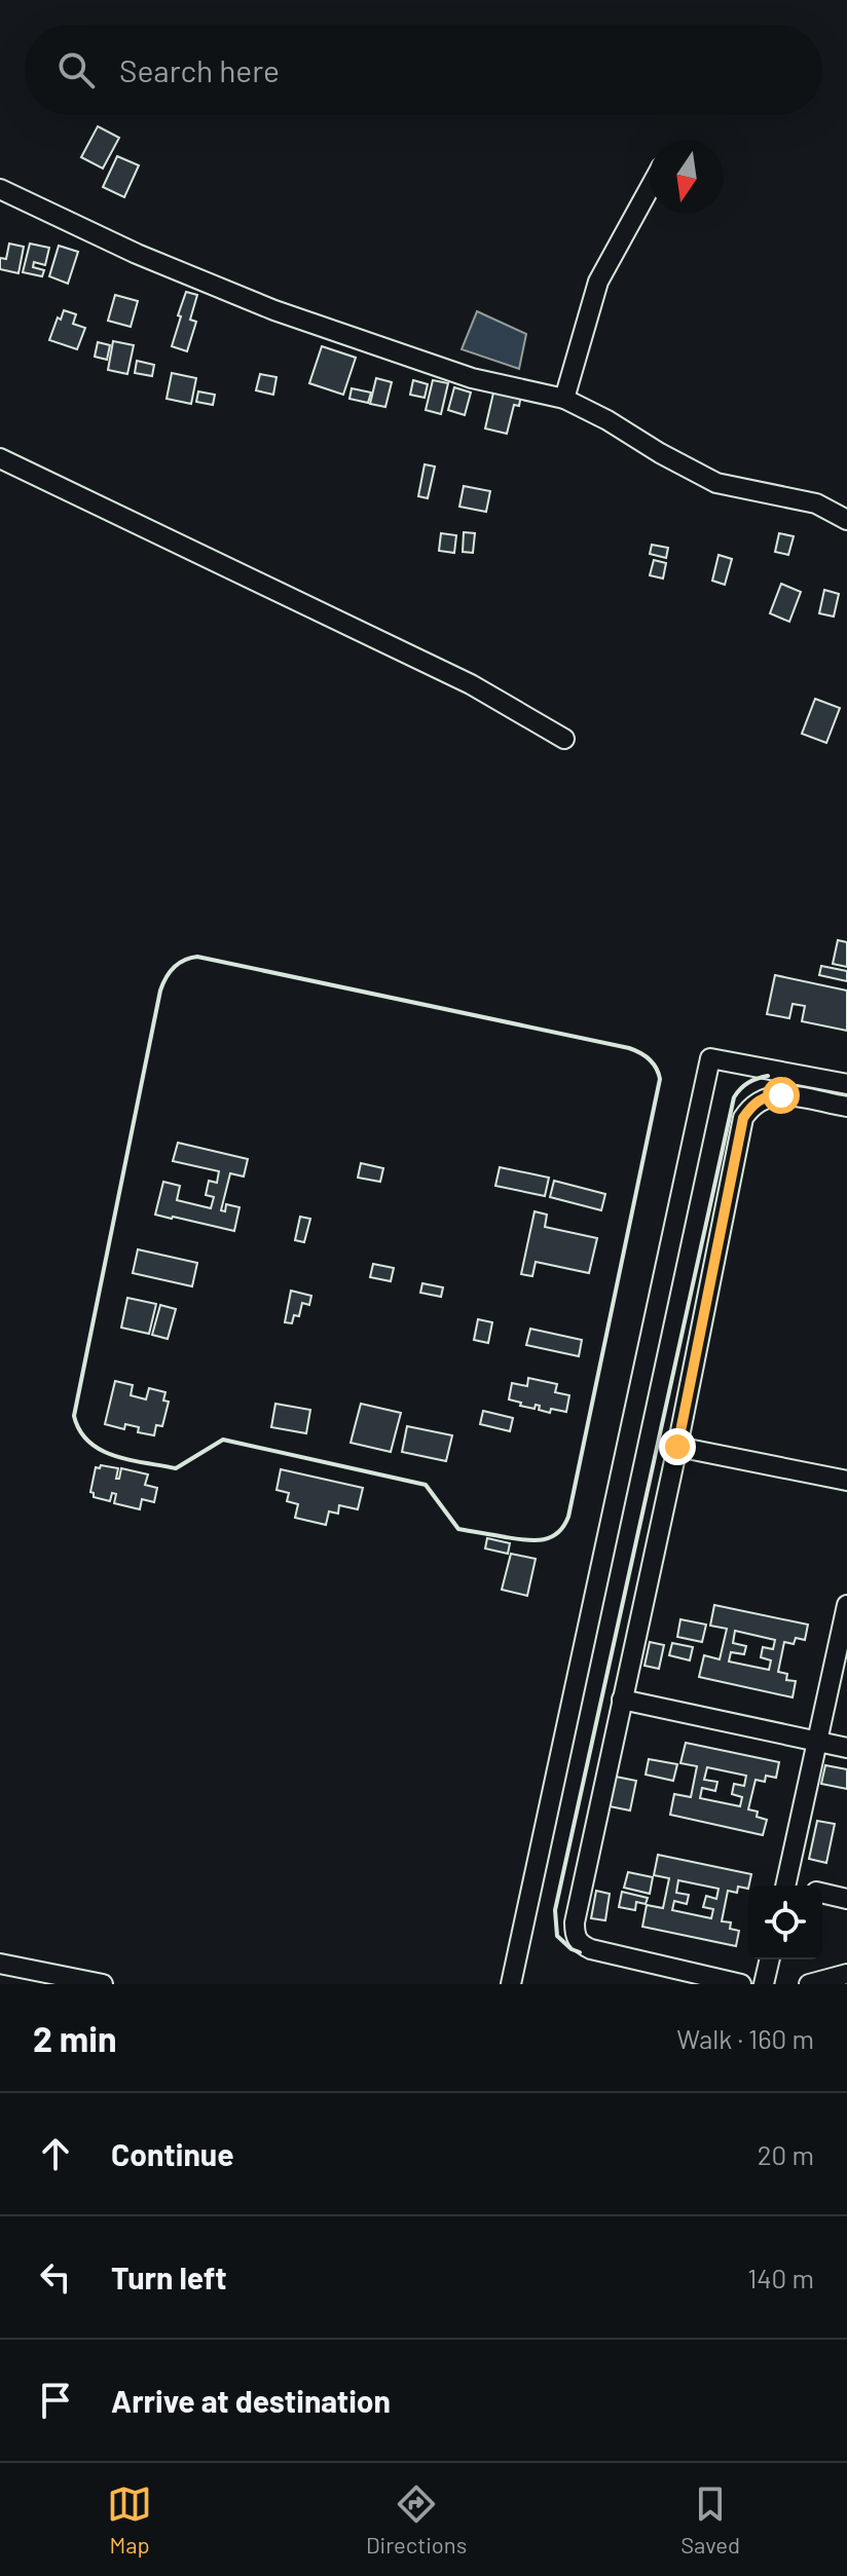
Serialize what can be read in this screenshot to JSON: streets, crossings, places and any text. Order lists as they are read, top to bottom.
{
  "north": "bottom",
  "page": {
    "search": "Search here",
    "heading": ["2 min", "Walk · 160 m"],
    "list": [
      ["Continue", "20 m"],
      ["Turn left", "140 m"],
      "Arrive at destination"
    ],
    "nav": ["Map", "Directions", "Saved"]
  }
}
